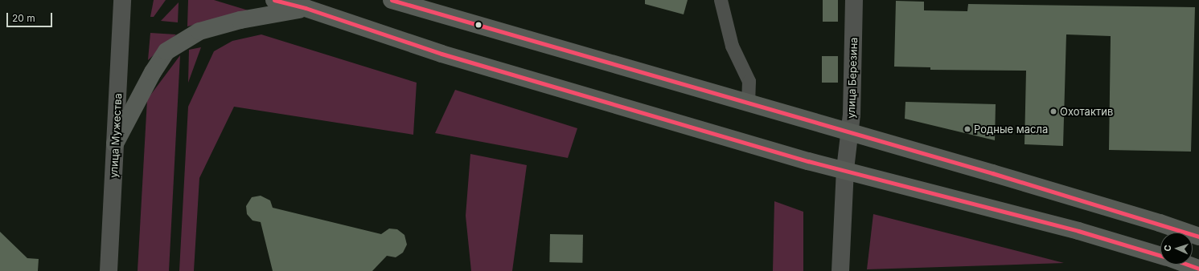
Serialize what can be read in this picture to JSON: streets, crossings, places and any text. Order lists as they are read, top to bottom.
{
  "streets": {
    "street": ["улица Березина", "улица Мужества"]
  },
  "places": ["Охотактив", "Родные масла"],
  "scale_bar": "20 m",
  "north": "left"
}
